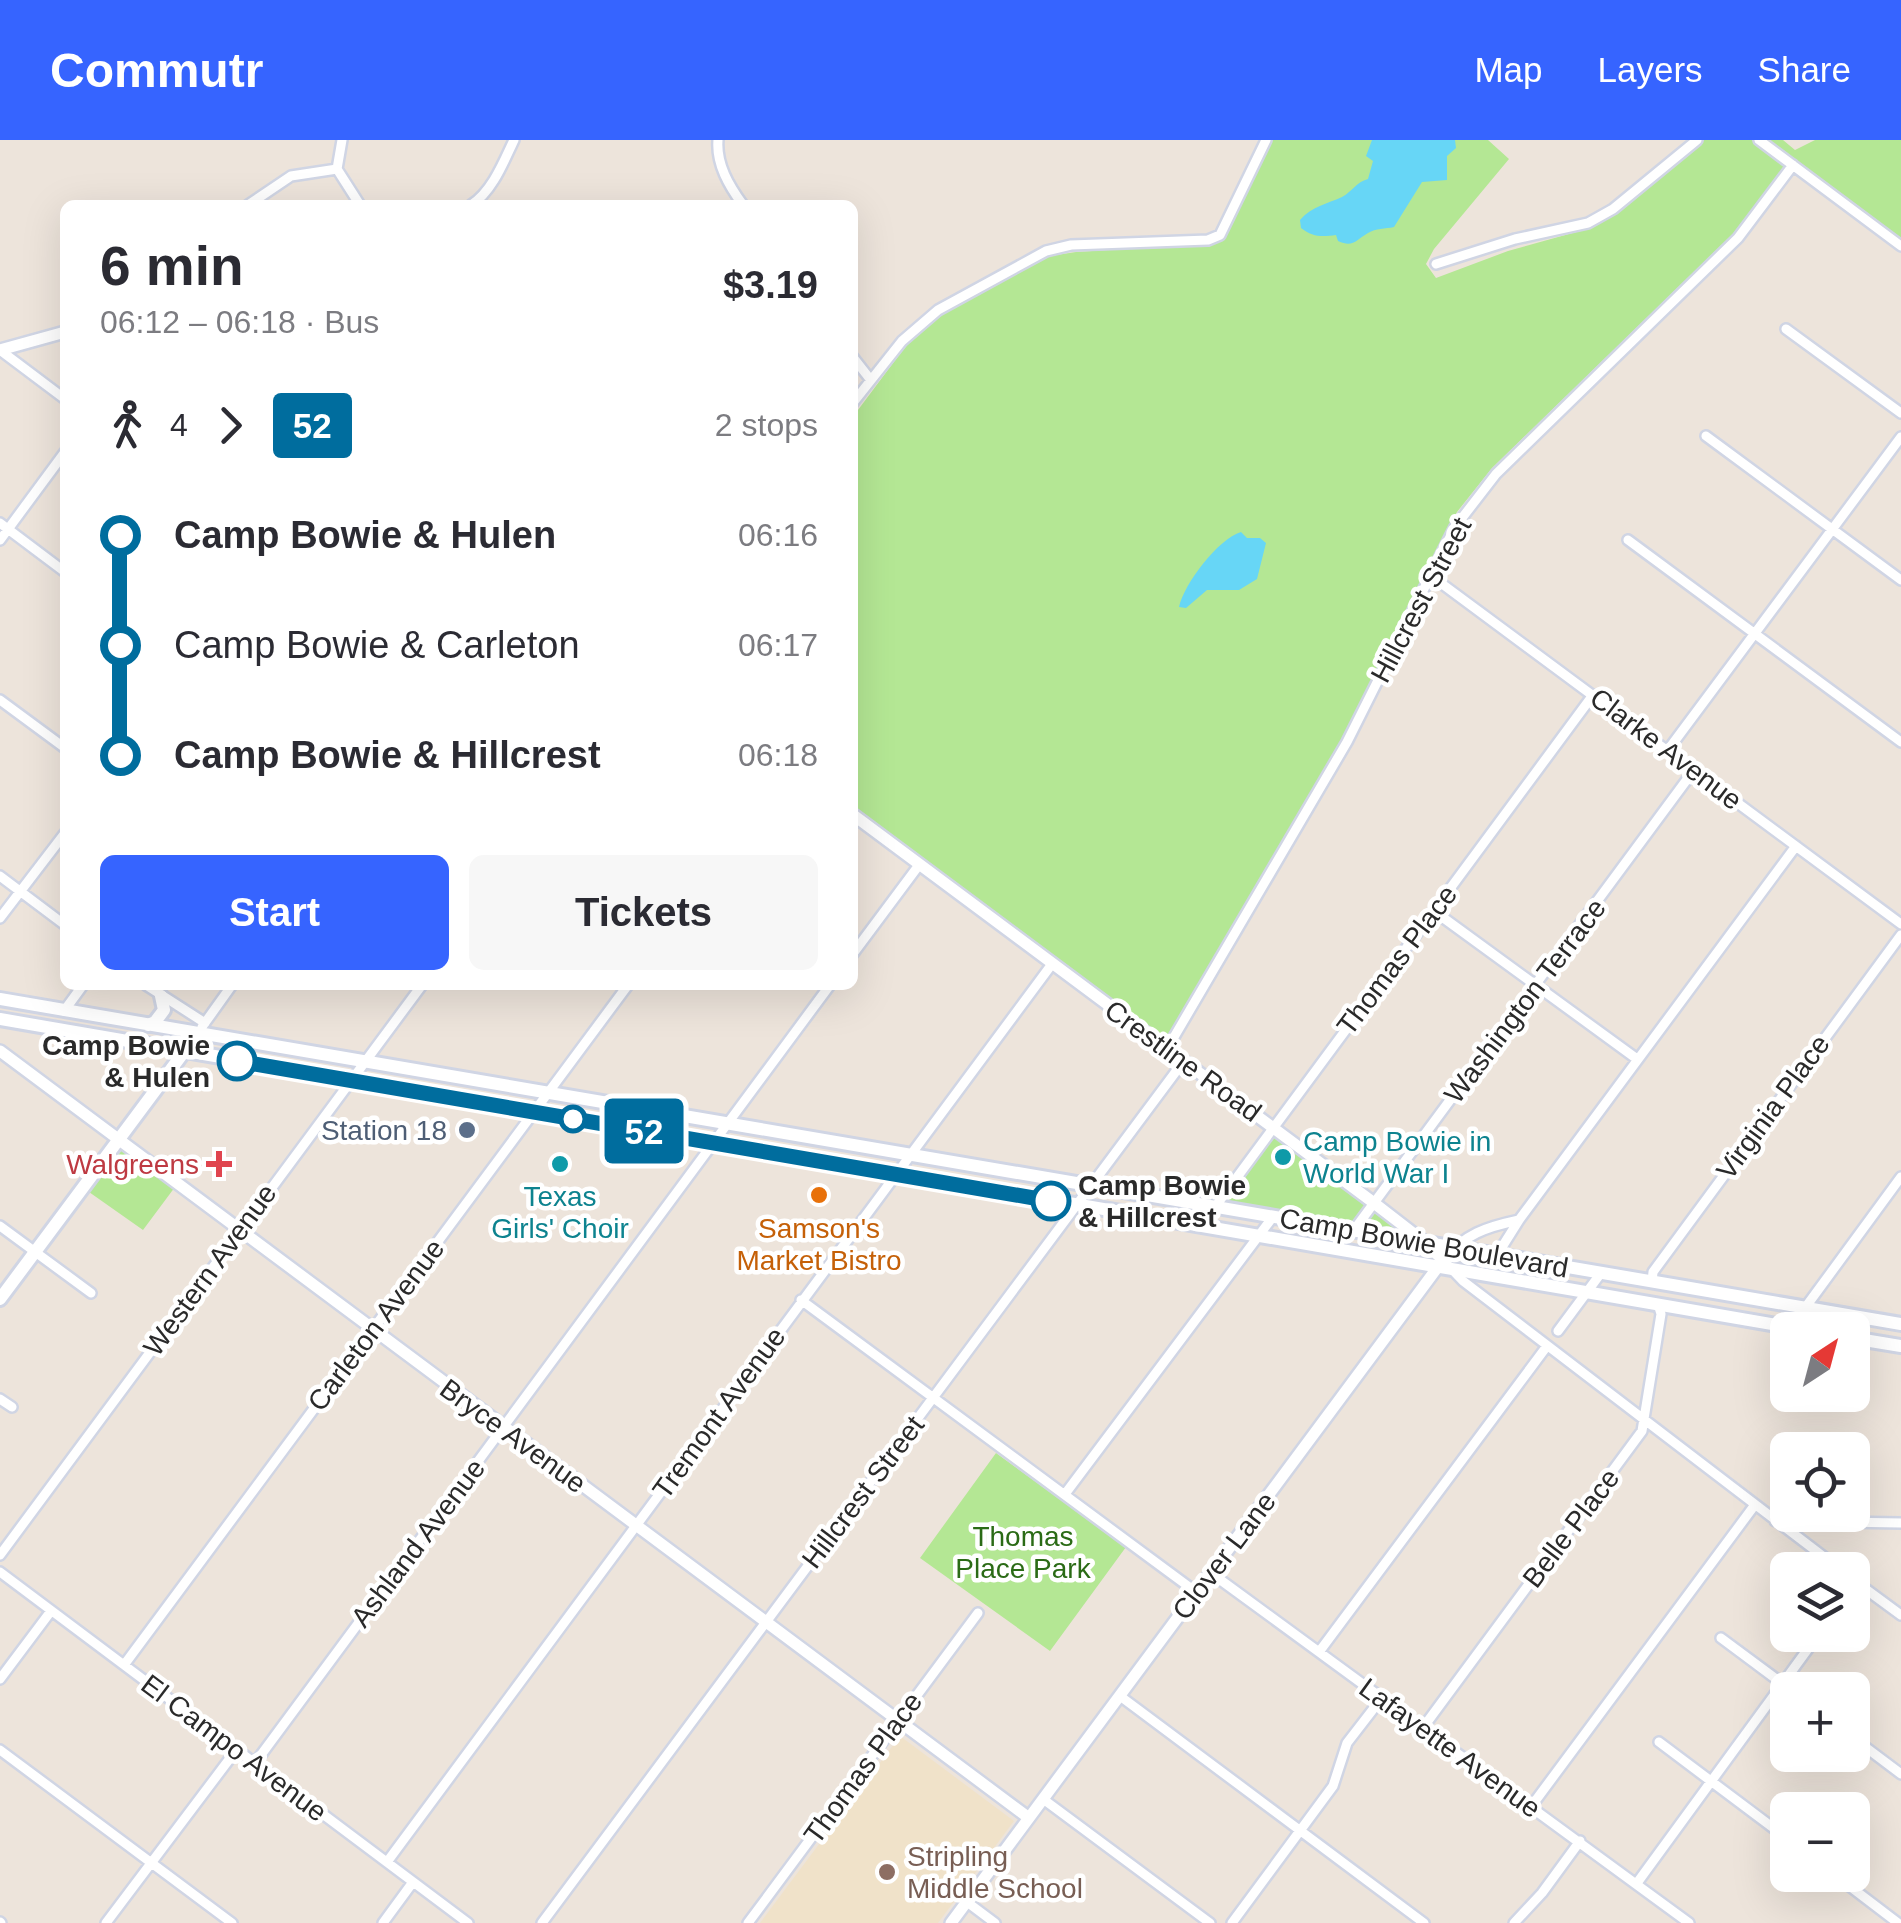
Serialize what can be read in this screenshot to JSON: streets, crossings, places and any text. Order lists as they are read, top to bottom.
{
  "streets": {
    "main road": ["Camp Bowie Boulevard"],
    "street": [
      "Hillcrest Street",
      "Clarke Avenue",
      "Thomas Place",
      "Washington Terrace",
      "Crestline Road",
      "Virginia Place",
      "Western Avenue",
      "Carleton Avenue",
      "Tremont Avenue",
      "Bryce Avenue",
      "Belle Place",
      "Ashland Avenue",
      "Clover Lane",
      "El Campo Avenue",
      "Lafayette Avenue"
    ]
  },
  "crossings": [
    ["Hillcrest Street", "Clarke Avenue"],
    ["Hillcrest Street", "Crestline Road"],
    ["Hillcrest Street", "Camp Bowie Boulevard"],
    ["Hillcrest Street", "Bryce Avenue"],
    ["Clarke Avenue", "Thomas Place"],
    ["Clarke Avenue", "Washington Terrace"],
    ["Thomas Place", "Crestline Road"],
    ["Thomas Place", "Camp Bowie Boulevard"],
    ["Thomas Place", "Bryce Avenue"],
    ["Washington Terrace", "Crestline Road"],
    ["Washington Terrace", "Camp Bowie Boulevard"],
    ["Crestline Road", "Camp Bowie Boulevard"],
    ["Crestline Road", "Tremont Avenue"],
    ["Crestline Road", "Belle Place"],
    ["Crestline Road", "Clover Lane"],
    ["Virginia Place", "Camp Bowie Boulevard"],
    ["Camp Bowie Boulevard", "Western Avenue"],
    ["Camp Bowie Boulevard", "Carleton Avenue"],
    ["Camp Bowie Boulevard", "Tremont Avenue"],
    ["Camp Bowie Boulevard", "Belle Place"],
    ["Camp Bowie Boulevard", "Ashland Avenue"],
    ["Camp Bowie Boulevard", "Clover Lane"],
    ["Western Avenue", "Bryce Avenue"],
    ["Carleton Avenue", "Bryce Avenue"],
    ["Carleton Avenue", "El Campo Avenue"],
    ["Tremont Avenue", "Bryce Avenue"],
    ["Tremont Avenue", "El Campo Avenue"],
    ["Bryce Avenue", "Ashland Avenue"],
    ["Bryce Avenue", "Clover Lane"],
    ["Belle Place", "Lafayette Avenue"],
    ["Ashland Avenue", "El Campo Avenue"],
    ["Clover Lane", "Lafayette Avenue"]
  ],
  "parks": ["Thomas Place Park"],
  "places": {
    "other": [
      "Camp Bowie & Hulen",
      "Station 18",
      "Camp Bowie in World War I",
      "Texas Girls' Choir",
      "Samson's Market Bistro",
      "Camp Bowie & Hillcrest",
      "Stripling Middle School"
    ],
    "health": ["Walgreens"]
  },
  "lines": ["bus line 52"],
  "north": "top right",
  "page": {
    "header": "Commutr",
    "nav": ["Map", "Layers", "Share"],
    "on_map": "52",
    "heading": ["6 min", "06:12 – 06:18 · Bus", "$3.19"],
    "legs": ["4", "52", "2 stops"],
    "list": [
      {
        "name": "Camp Bowie & Hulen",
        "value": "06:16"
      },
      {
        "name": "Camp Bowie & Carleton",
        "value": "06:17"
      },
      {
        "name": "Camp Bowie & Hillcrest",
        "value": "06:18"
      }
    ],
    "buttons": ["Start", "Tickets"],
    "map_buttons": ["+", "−"]
  }
}
